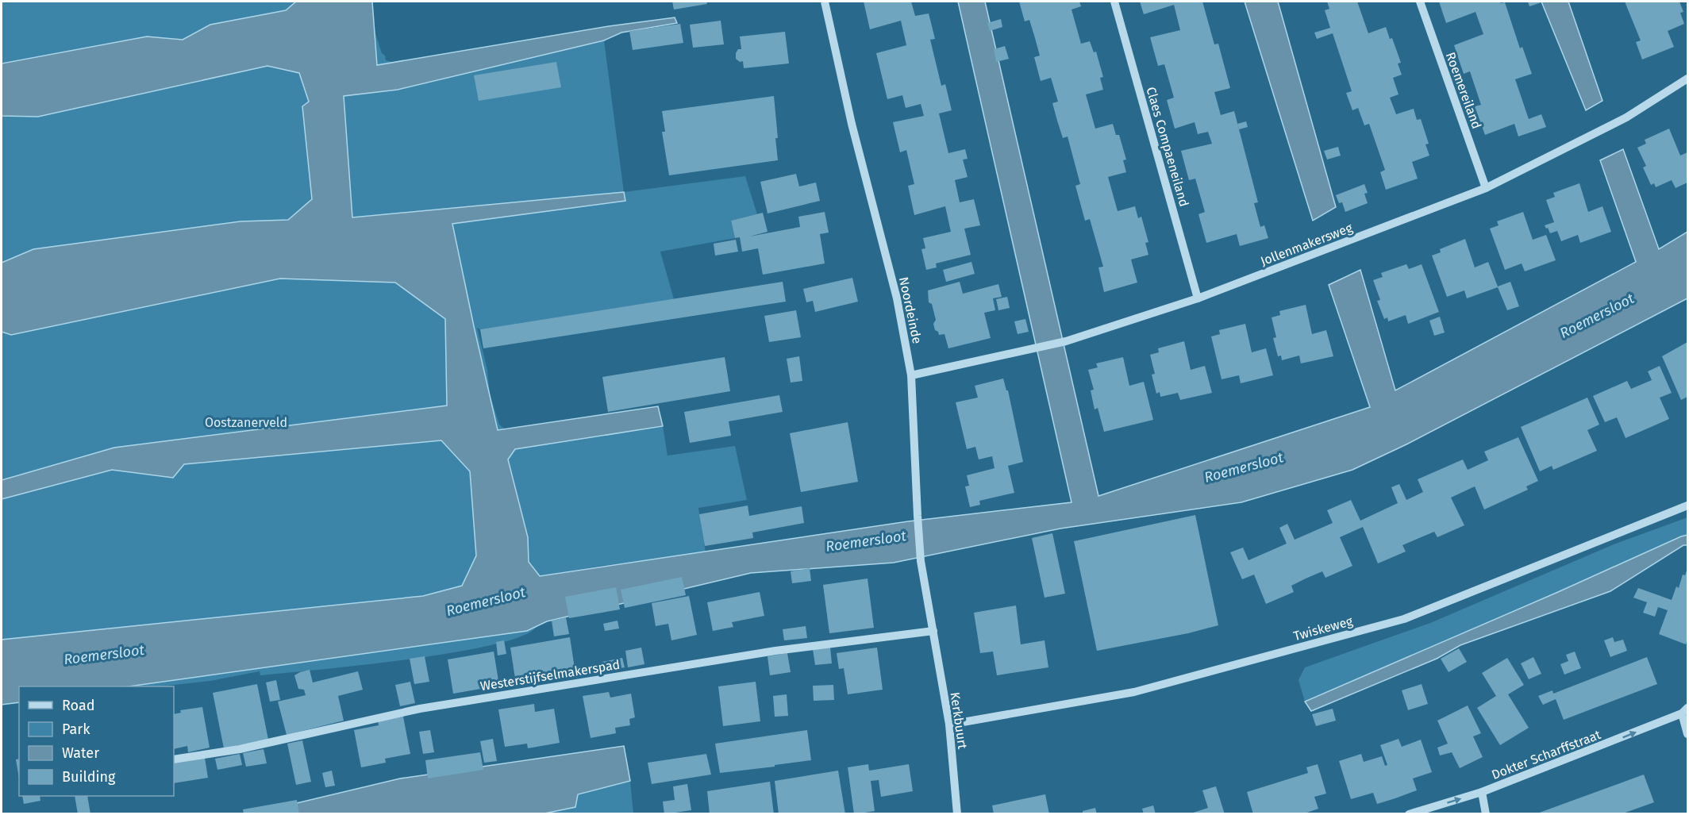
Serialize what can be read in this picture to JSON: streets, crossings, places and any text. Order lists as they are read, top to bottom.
{
  "streets": {
    "street": [
      "Roemereiland",
      "Claes Compaeneiland",
      "Jollenmakersweg",
      "Noordeinde",
      "Twiskeweg",
      "Westerstijfselmakerspad",
      "Kerkbuurt",
      "Dokter Scharffstraat"
    ]
  },
  "crossings": [
    ["Roemereiland", "Jollenmakersweg"],
    ["Claes Compaeneiland", "Jollenmakersweg"],
    ["Jollenmakersweg", "Noordeinde"],
    ["Noordeinde", "Westerstijfselmakerspad"],
    ["Noordeinde", "Kerkbuurt"],
    ["Twiskeweg", "Kerkbuurt"],
    ["Westerstijfselmakerspad", "Kerkbuurt"]
  ],
  "one_way": ["Dokter Scharffstraat"],
  "water": ["Roemersloot"],
  "parks": ["Oostzanerveld"],
  "legend": [
    "Road",
    "Park",
    "Water",
    "Building"
  ]
}
